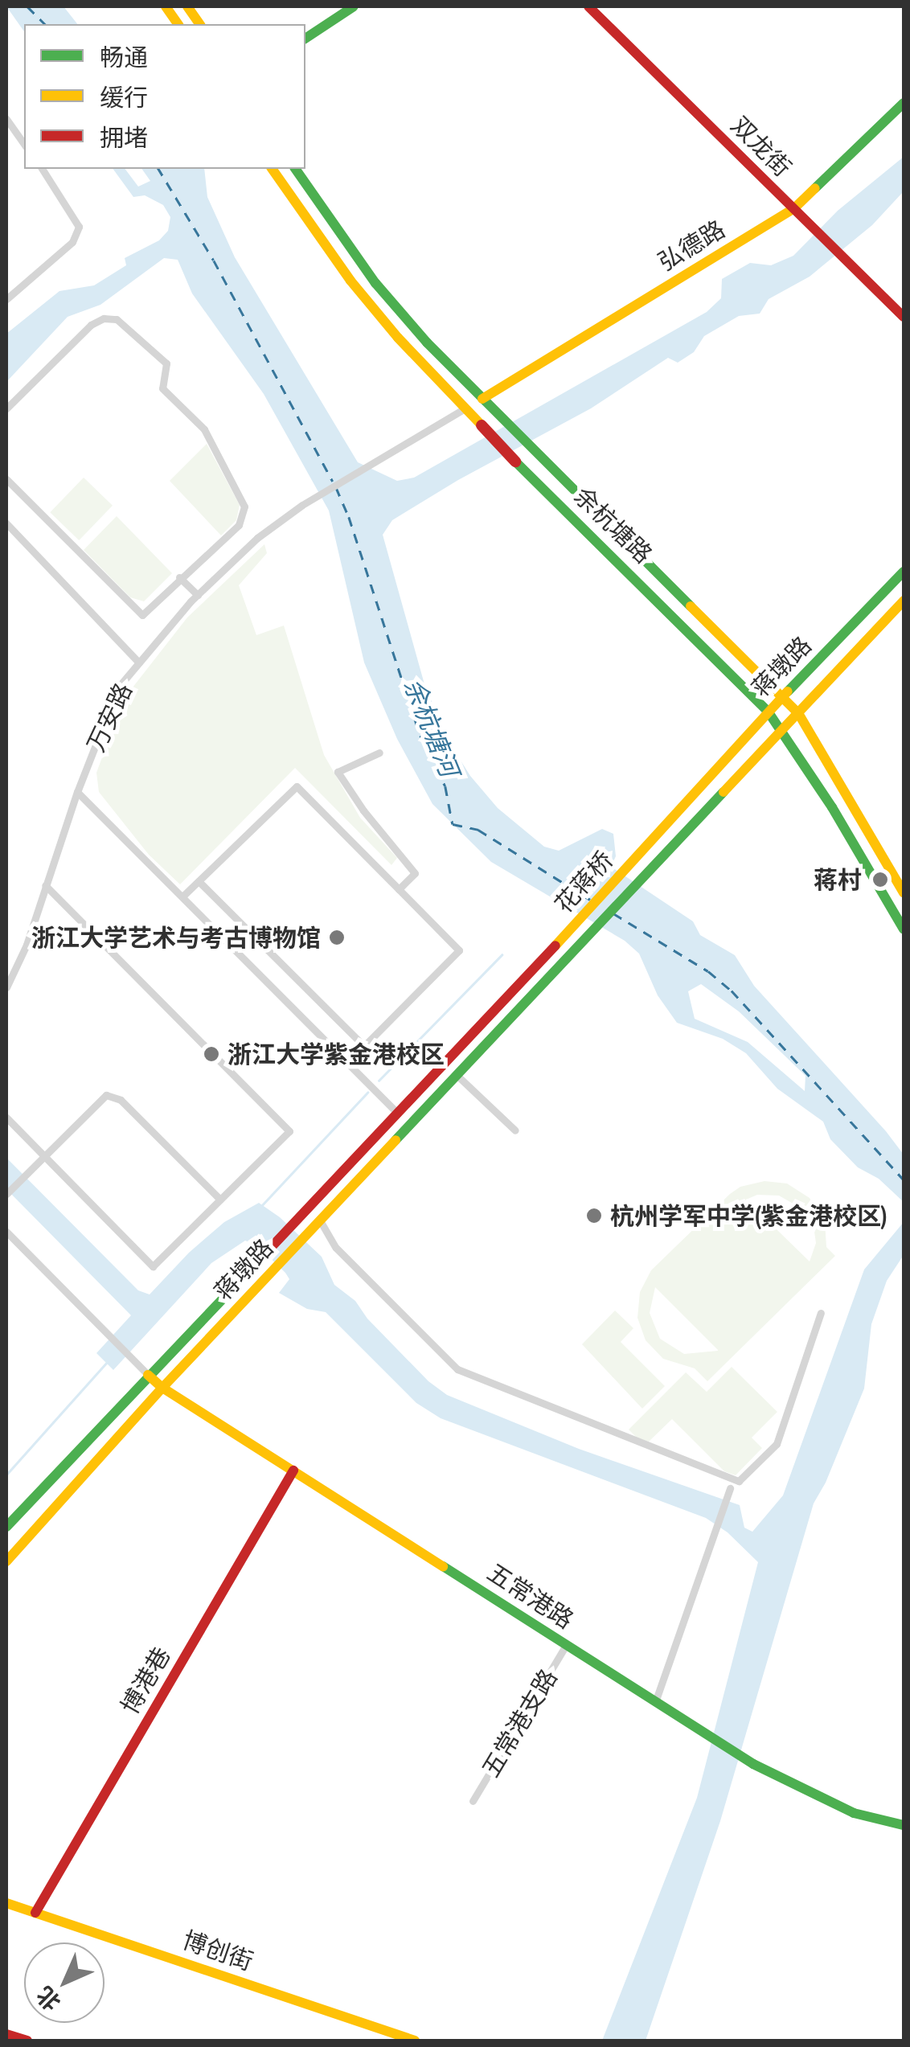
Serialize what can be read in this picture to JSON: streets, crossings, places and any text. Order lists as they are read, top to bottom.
{
  "streets": {
    "main road": [
      "双龙街",
      "弘德路",
      "余杭塘路",
      "蒋墩路",
      "花蒋桥",
      "五常港路",
      "博港巷",
      "博创街"
    ],
    "street": ["万安路", "五常港支路"]
  },
  "crossings": [
    ["双龙街", "弘德路"],
    ["弘德路", "余杭塘路"],
    ["余杭塘路", "蒋墩路"],
    ["余杭塘路", "万安路"],
    ["蒋墩路", "花蒋桥"],
    ["蒋墩路", "五常港路"],
    ["五常港路", "博港巷"],
    ["五常港路", "五常港支路"],
    ["博港巷", "博创街"]
  ],
  "water": ["余杭塘河"],
  "places": [
    "蒋村",
    "浙江大学艺术与考古博物馆",
    "浙江大学紫金港校区",
    "杭州学军中学(紫金港校区)"
  ],
  "legend": ["畅通", "缓行", "拥堵"],
  "north": "bottom left"
}
